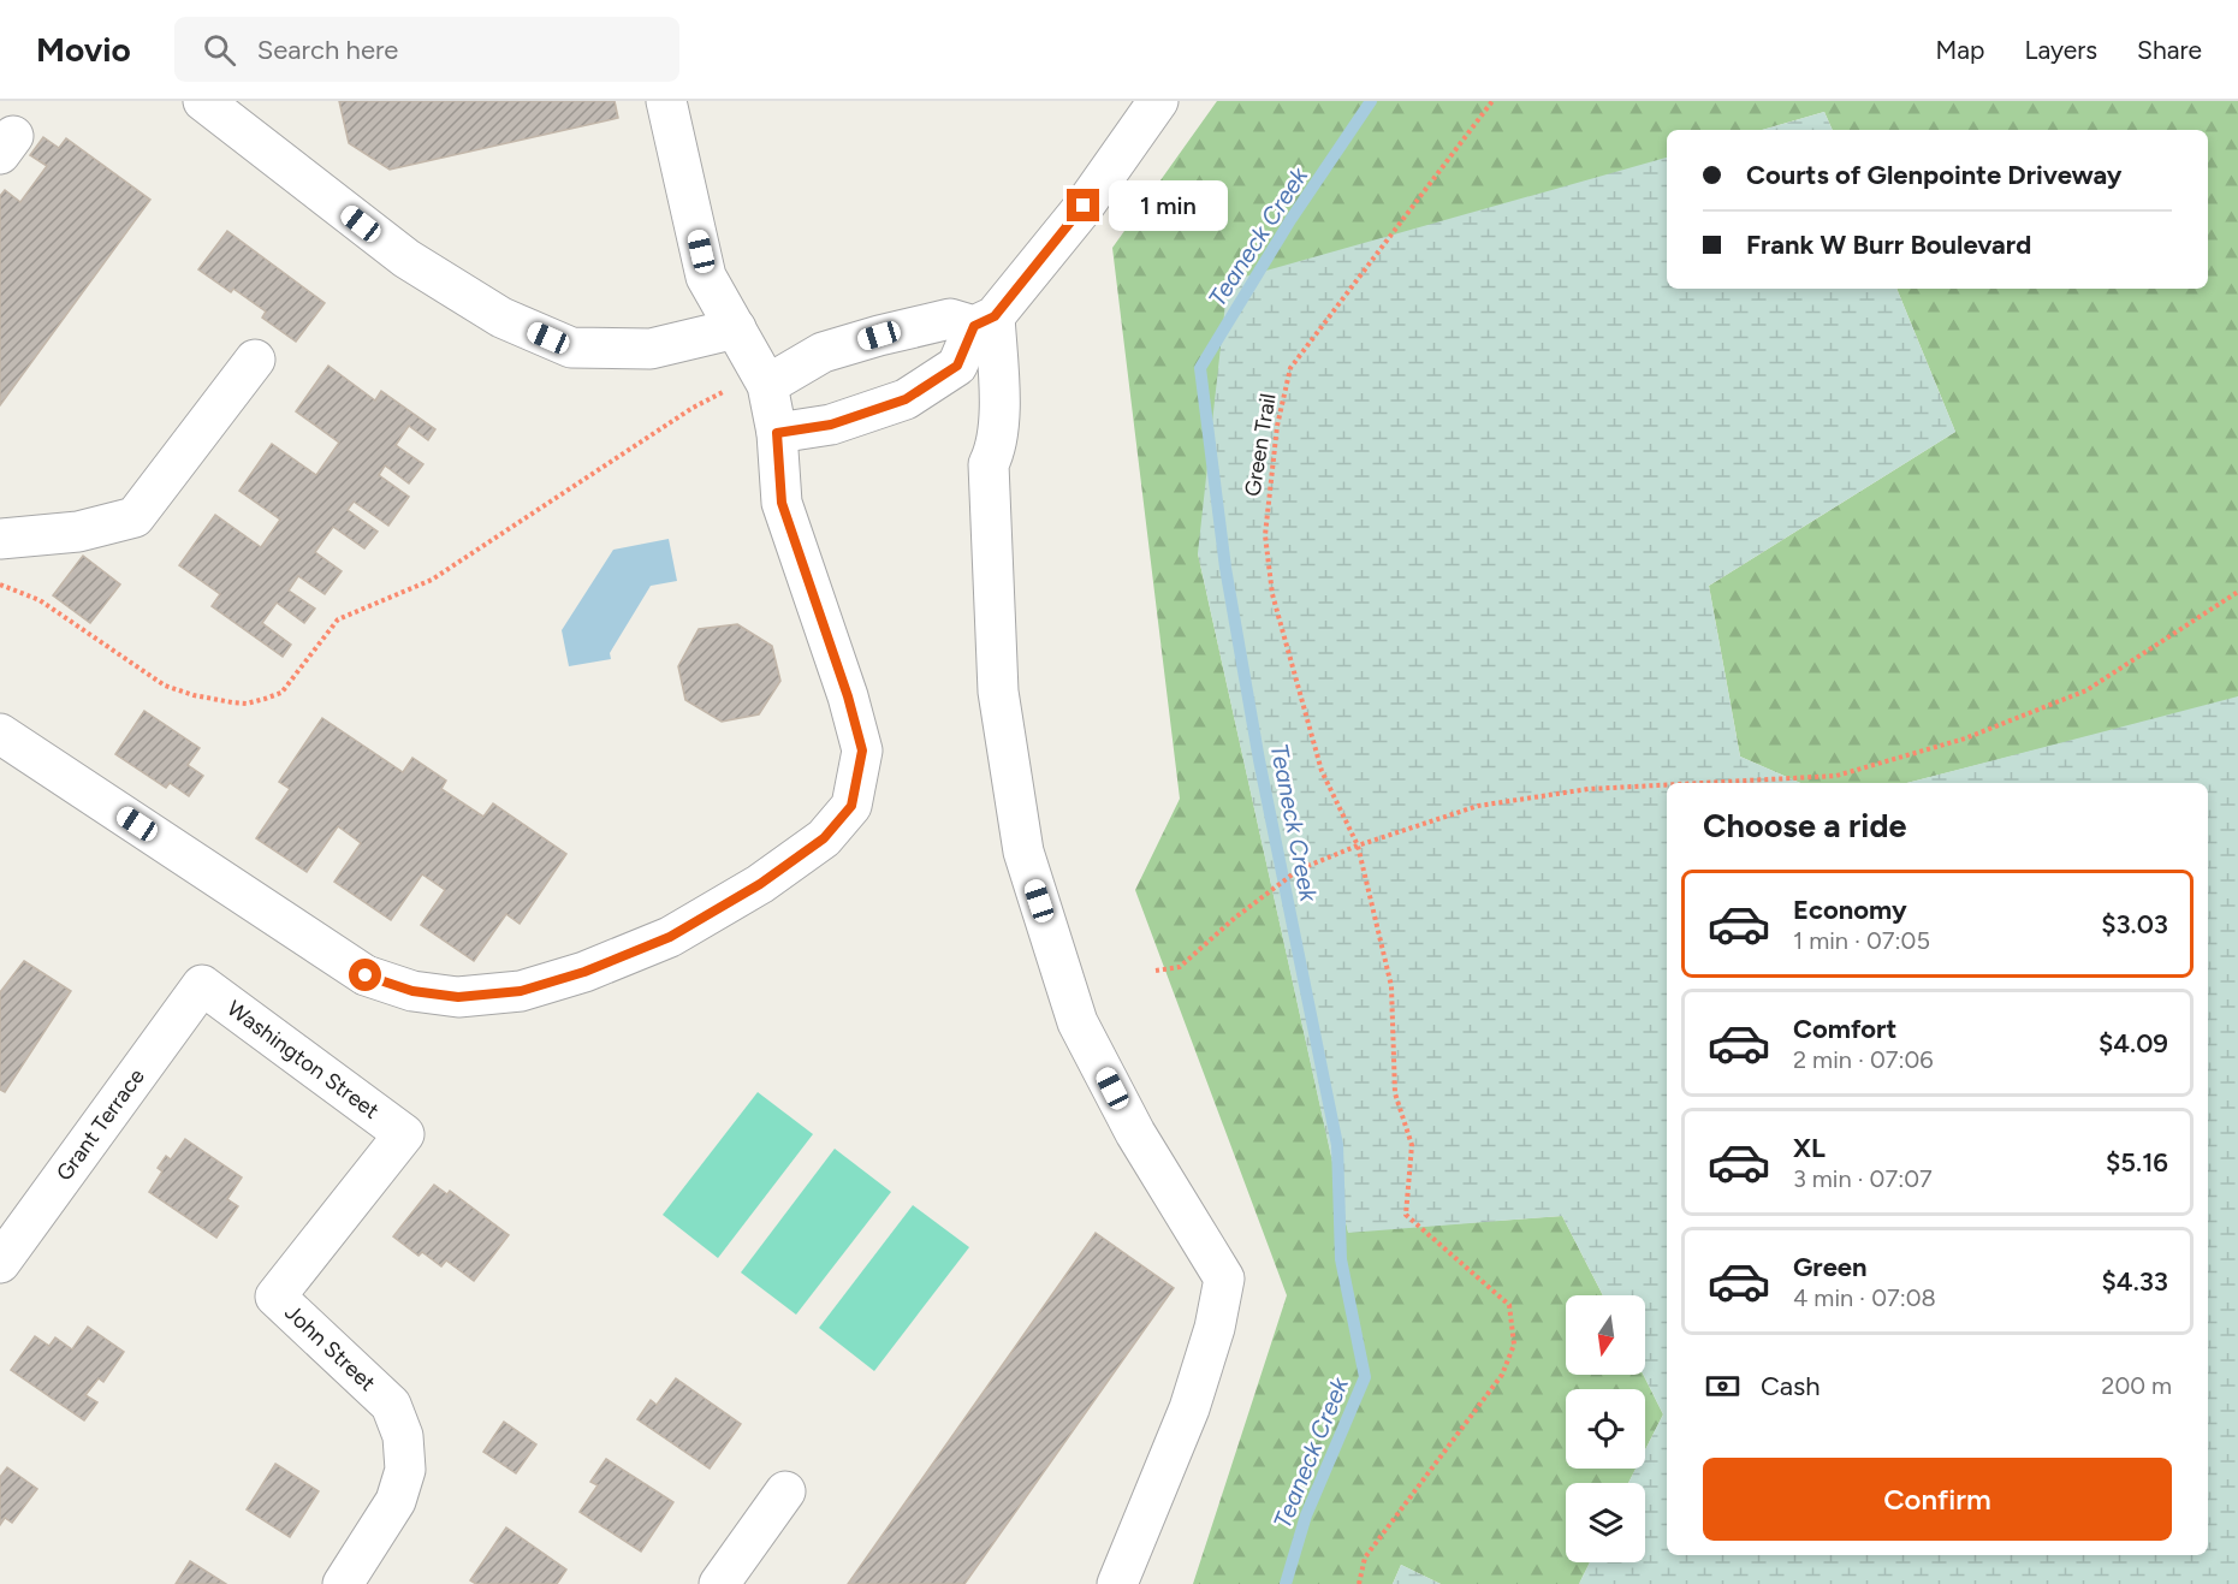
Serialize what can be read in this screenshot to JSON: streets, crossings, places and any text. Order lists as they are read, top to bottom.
{
  "streets": {
    "street": ["Washington Street", "Grant Terrace", "John Street"],
    "path": ["Green Trail"]
  },
  "crossings": [
    ["Washington Street", "Grant Terrace"],
    ["Washington Street", "John Street"]
  ],
  "water": ["Teaneck Creek"],
  "north": "bottom",
  "page": {
    "header": "Movio",
    "search": "Search here",
    "nav": ["Map", "Layers", "Share"],
    "banner": ["Courts of Glenpointe Driveway", "Frank W Burr Boulevard"],
    "bubble": "1 min",
    "heading": "Choose a ride",
    "list": [
      {
        "name": "Economy",
        "note": "1 min · 07:05",
        "value": "$3.03"
      },
      {
        "name": "Comfort",
        "note": "2 min · 07:06",
        "value": "$4.09"
      },
      {
        "name": "XL",
        "note": "3 min · 07:07",
        "value": "$5.16"
      },
      {
        "name": "Green",
        "note": "4 min · 07:08",
        "value": "$4.33"
      }
    ],
    "pay": ["Cash", "200 m"],
    "buttons": "Confirm"
  }
}
